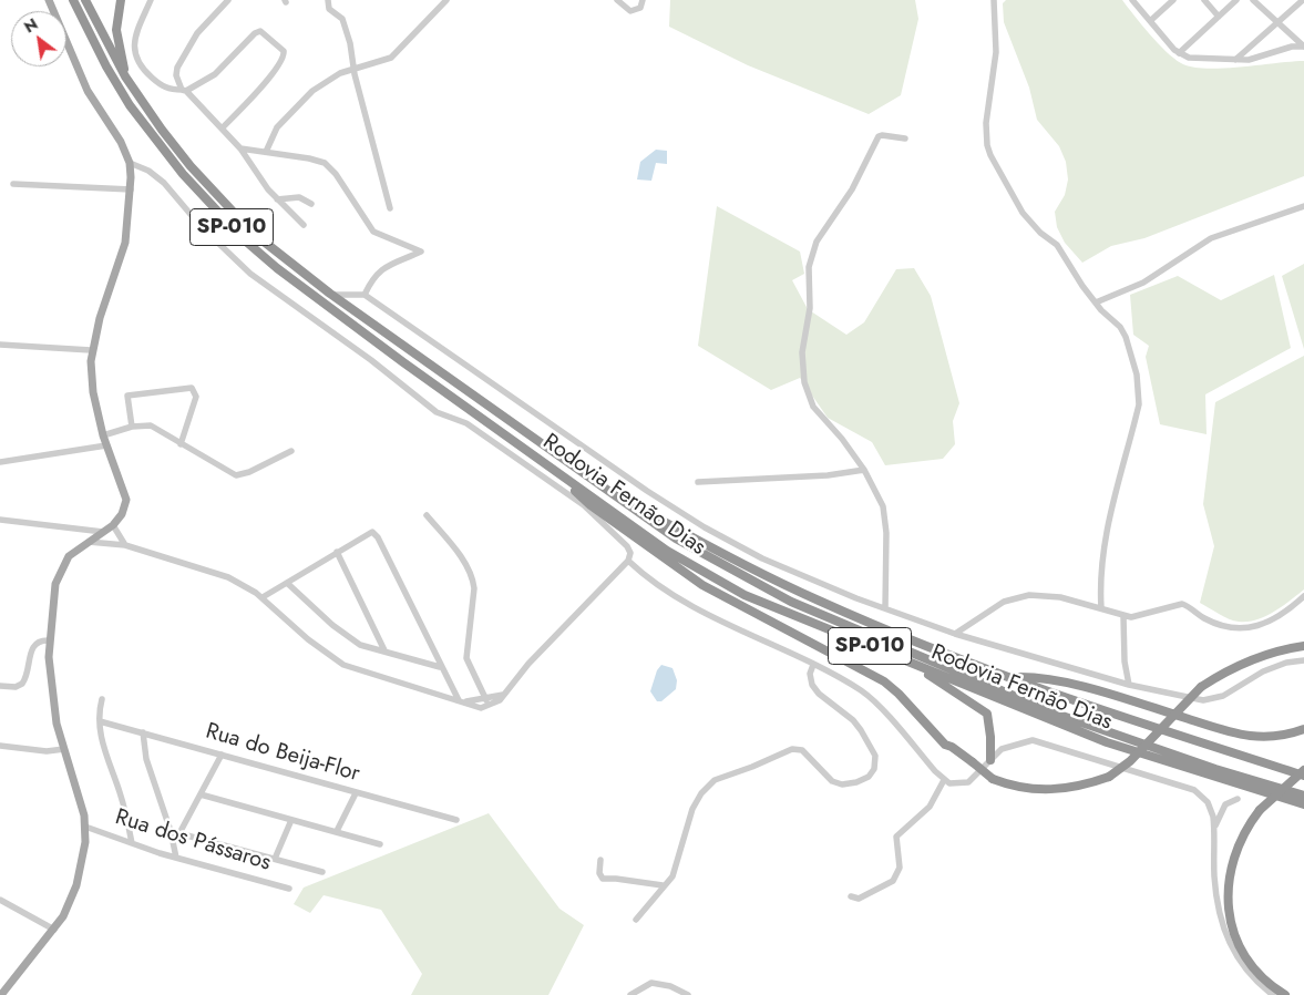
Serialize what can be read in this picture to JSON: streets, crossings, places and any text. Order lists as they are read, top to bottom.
{
  "streets": {
    "highway": ["SP-010", "Rodovia Fernão Dias"],
    "street": ["Rua do Beija-Flor", "Rua dos Pássaros"]
  },
  "north": "top left"
}
